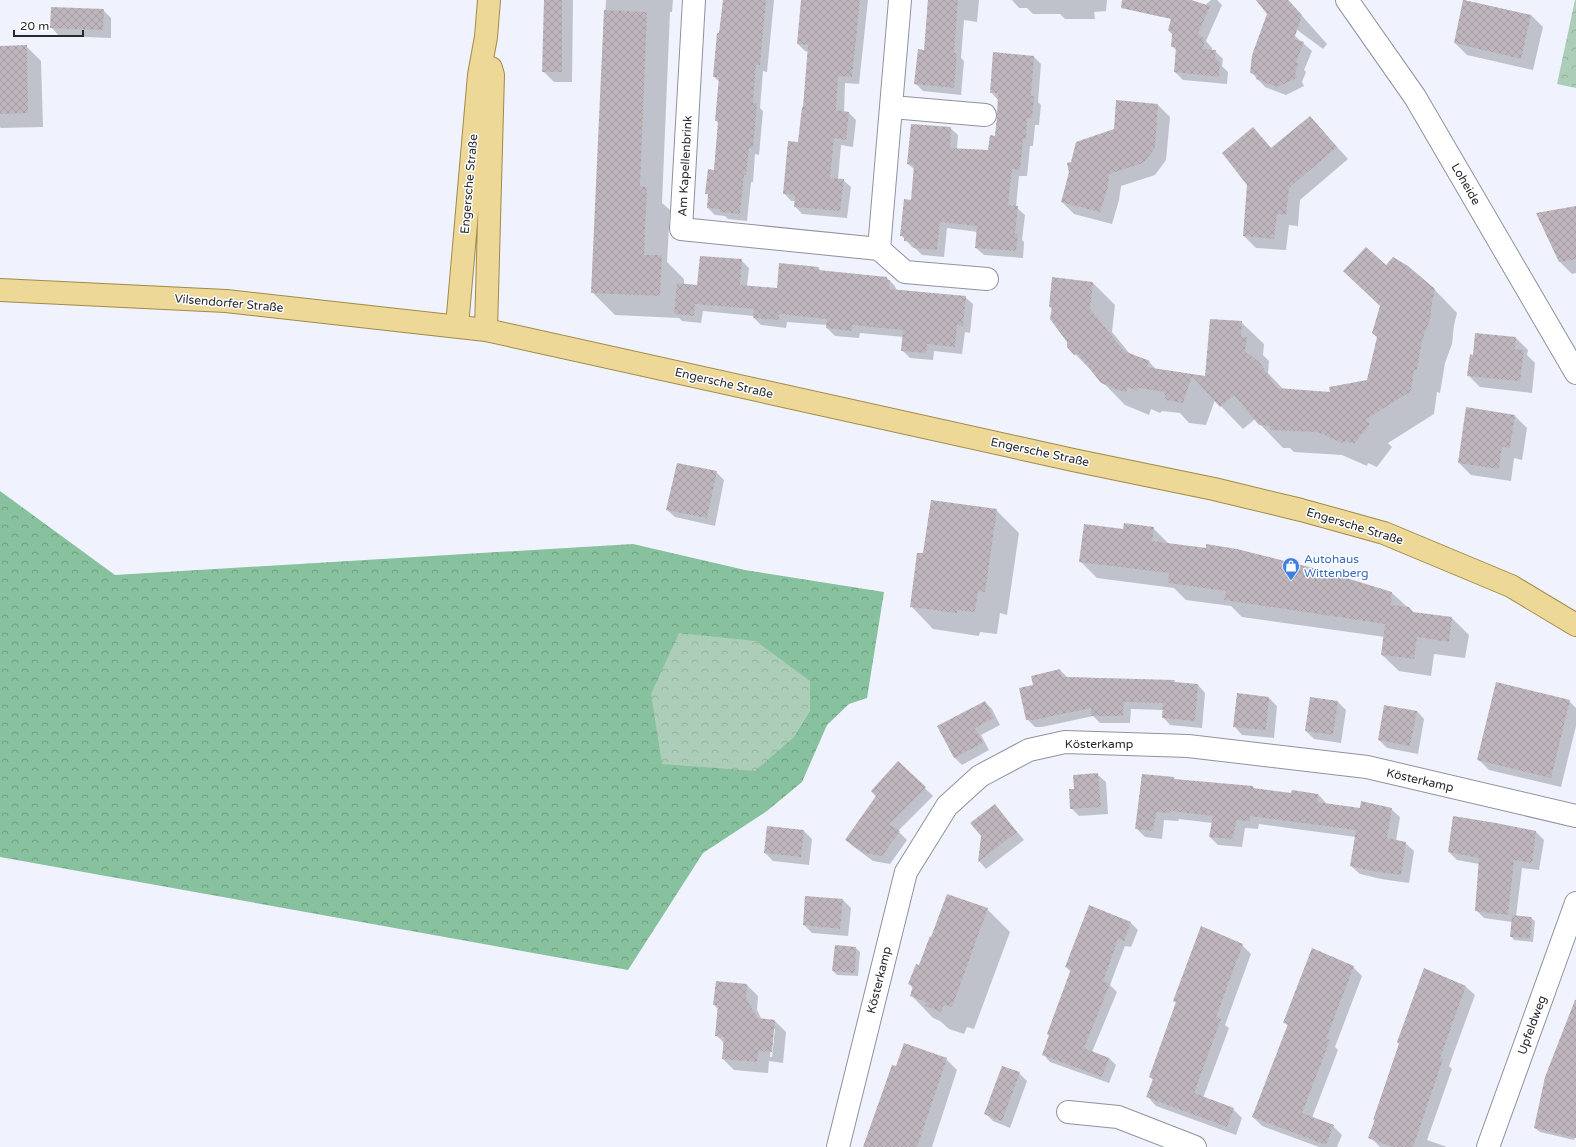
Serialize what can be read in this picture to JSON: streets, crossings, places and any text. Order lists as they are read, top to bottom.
{
  "streets": {
    "main road": ["Engersche Straße", "Vilsendorfer Straße"],
    "street": [
      "Am Kapellenbrink",
      "Loheide",
      "Kösterkamp",
      "Upfeldweg"
    ]
  },
  "crossings": [
    ["Engersche Straße", "Vilsendorfer Straße"]
  ],
  "places": {
    "shop": ["Autohaus Wittenberg"]
  },
  "scale_bar": "20 m"
}
